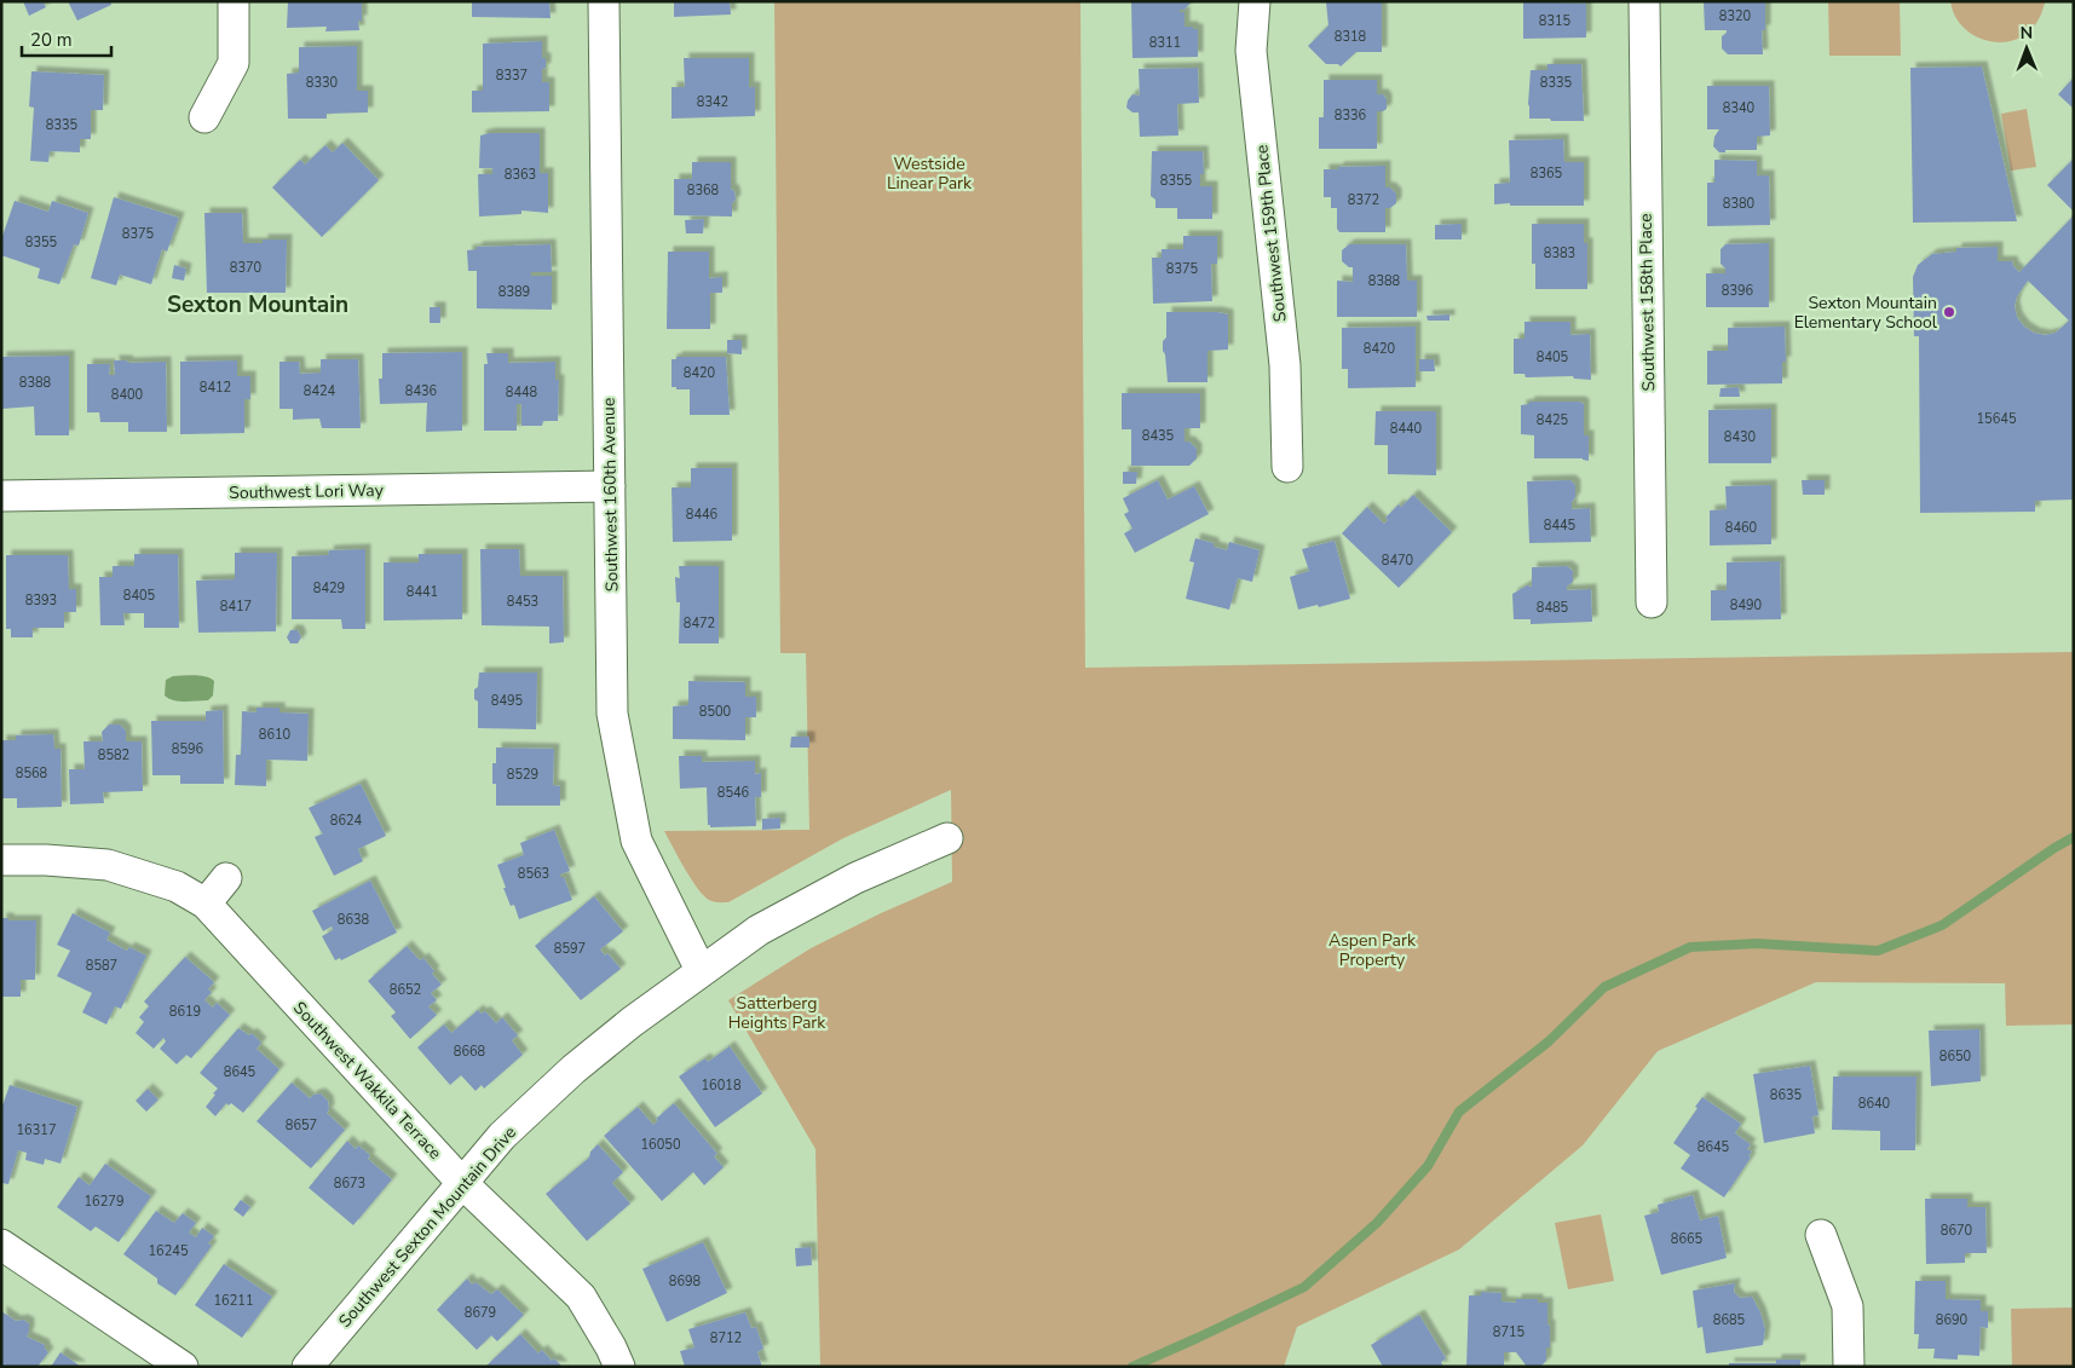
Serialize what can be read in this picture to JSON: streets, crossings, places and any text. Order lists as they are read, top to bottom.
{
  "streets": {
    "street": [
      "Southwest 159th Place",
      "Southwest 158th Place",
      "Southwest Lori Way",
      "Southwest 160th Avenue",
      "Southwest Wakkila Terrace",
      "Southwest Sexton Mountain Drive"
    ]
  },
  "crossings": [
    ["Southwest Lori Way", "Southwest 160th Avenue"],
    ["Southwest 160th Avenue", "Southwest Sexton Mountain Drive"],
    ["Southwest Wakkila Terrace", "Southwest Sexton Mountain Drive"]
  ],
  "districts": ["Sexton Mountain"],
  "parks": ["Westside Linear Park", "Aspen Park Property", "Satterberg Heights Park"],
  "places": ["Sexton Mountain Elementary School"],
  "house_numbers": [
    "8320",
    "8315",
    "8318",
    "8311",
    "8337",
    "8330",
    "8335",
    "8342",
    "8340",
    "8336",
    "8335",
    "8365",
    "8363",
    "8355",
    "8368",
    "8372",
    "8380",
    "8375",
    "8355",
    "8383",
    "8370",
    "8375",
    "8388",
    "8396",
    "8389",
    "8420",
    "8405",
    "8420",
    "8388",
    "8412",
    "8424",
    "8436",
    "8448",
    "8400",
    "15645",
    "8425",
    "8440",
    "8435",
    "8430",
    "8446",
    "8445",
    "8460",
    "8470",
    "8429",
    "8441",
    "8405",
    "8393",
    "8453",
    "8490",
    "8417",
    "8485",
    "8472",
    "8495",
    "8500",
    "8610",
    "8596",
    "8582",
    "8568",
    "8529",
    "8546",
    "8624",
    "8563",
    "8638",
    "8597",
    "8587",
    "8652",
    "8619",
    "8668",
    "8650",
    "8645",
    "16018",
    "8635",
    "8640",
    "8657",
    "16317",
    "16050",
    "8645",
    "8673",
    "16279",
    "8670",
    "8665",
    "16245",
    "8698",
    "16211",
    "8679",
    "8685",
    "8690",
    "8715",
    "8712"
  ],
  "scale_bar": "20 m",
  "north": "top"
}
